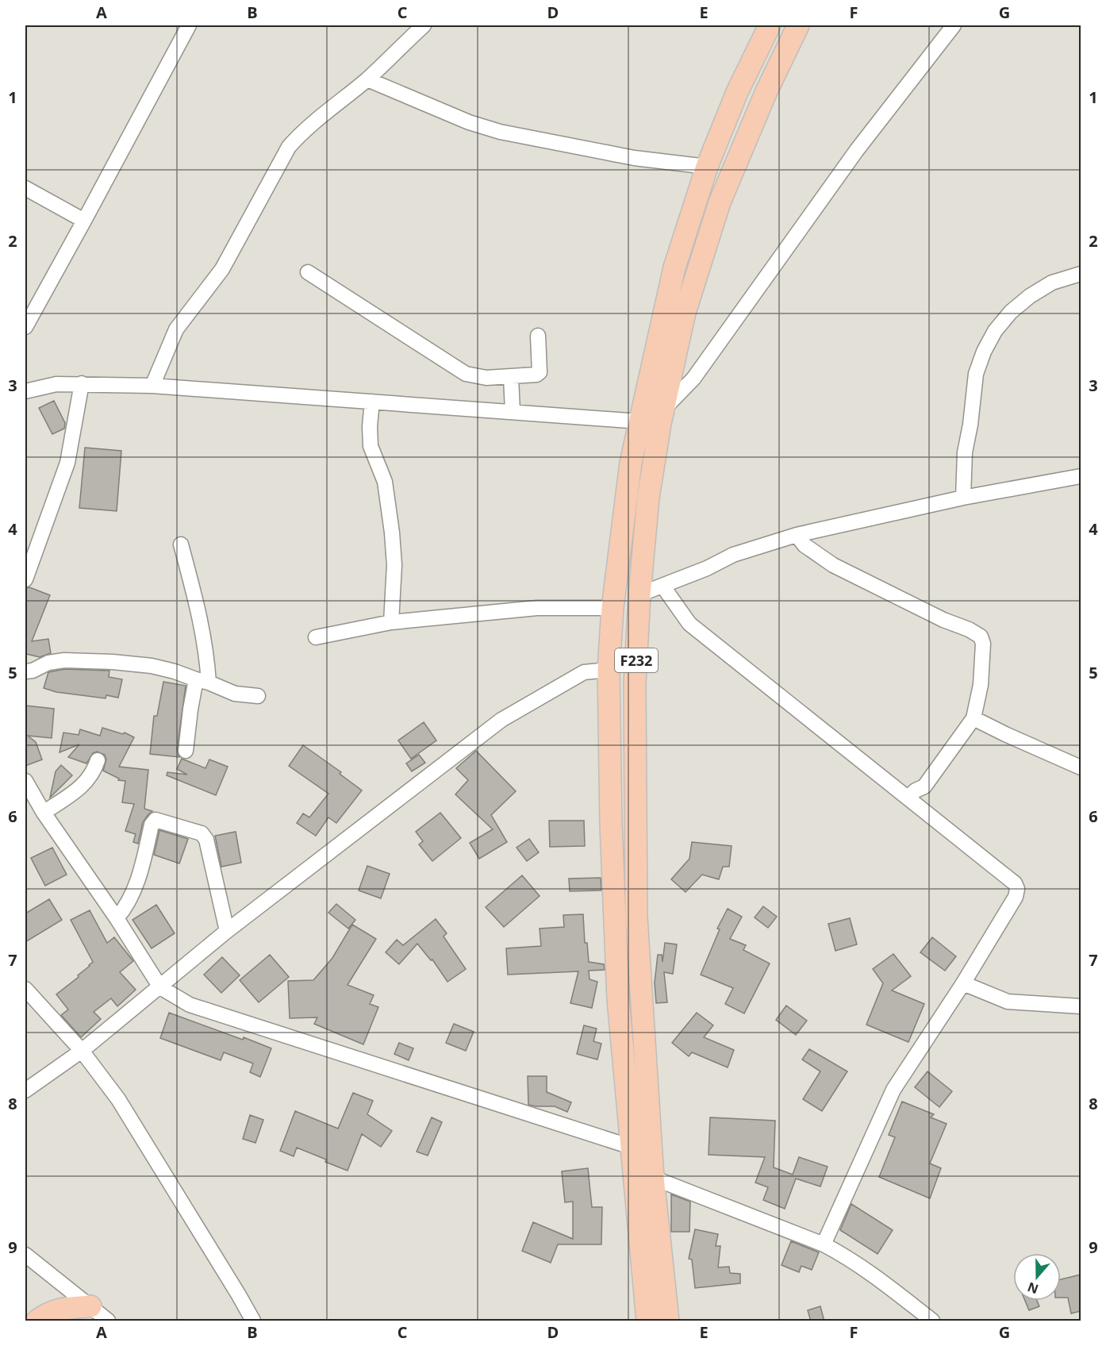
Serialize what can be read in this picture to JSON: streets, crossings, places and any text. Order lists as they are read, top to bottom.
{
  "streets": {
    "highway": ["F232"]
  },
  "north": "bottom",
  "grid": {
    "columns": [
      "A",
      "B",
      "C",
      "D",
      "E",
      "F",
      "G"
    ],
    "rows": [
      "1",
      "2",
      "3",
      "4",
      "5",
      "6",
      "7",
      "8",
      "9"
    ]
  }
}
